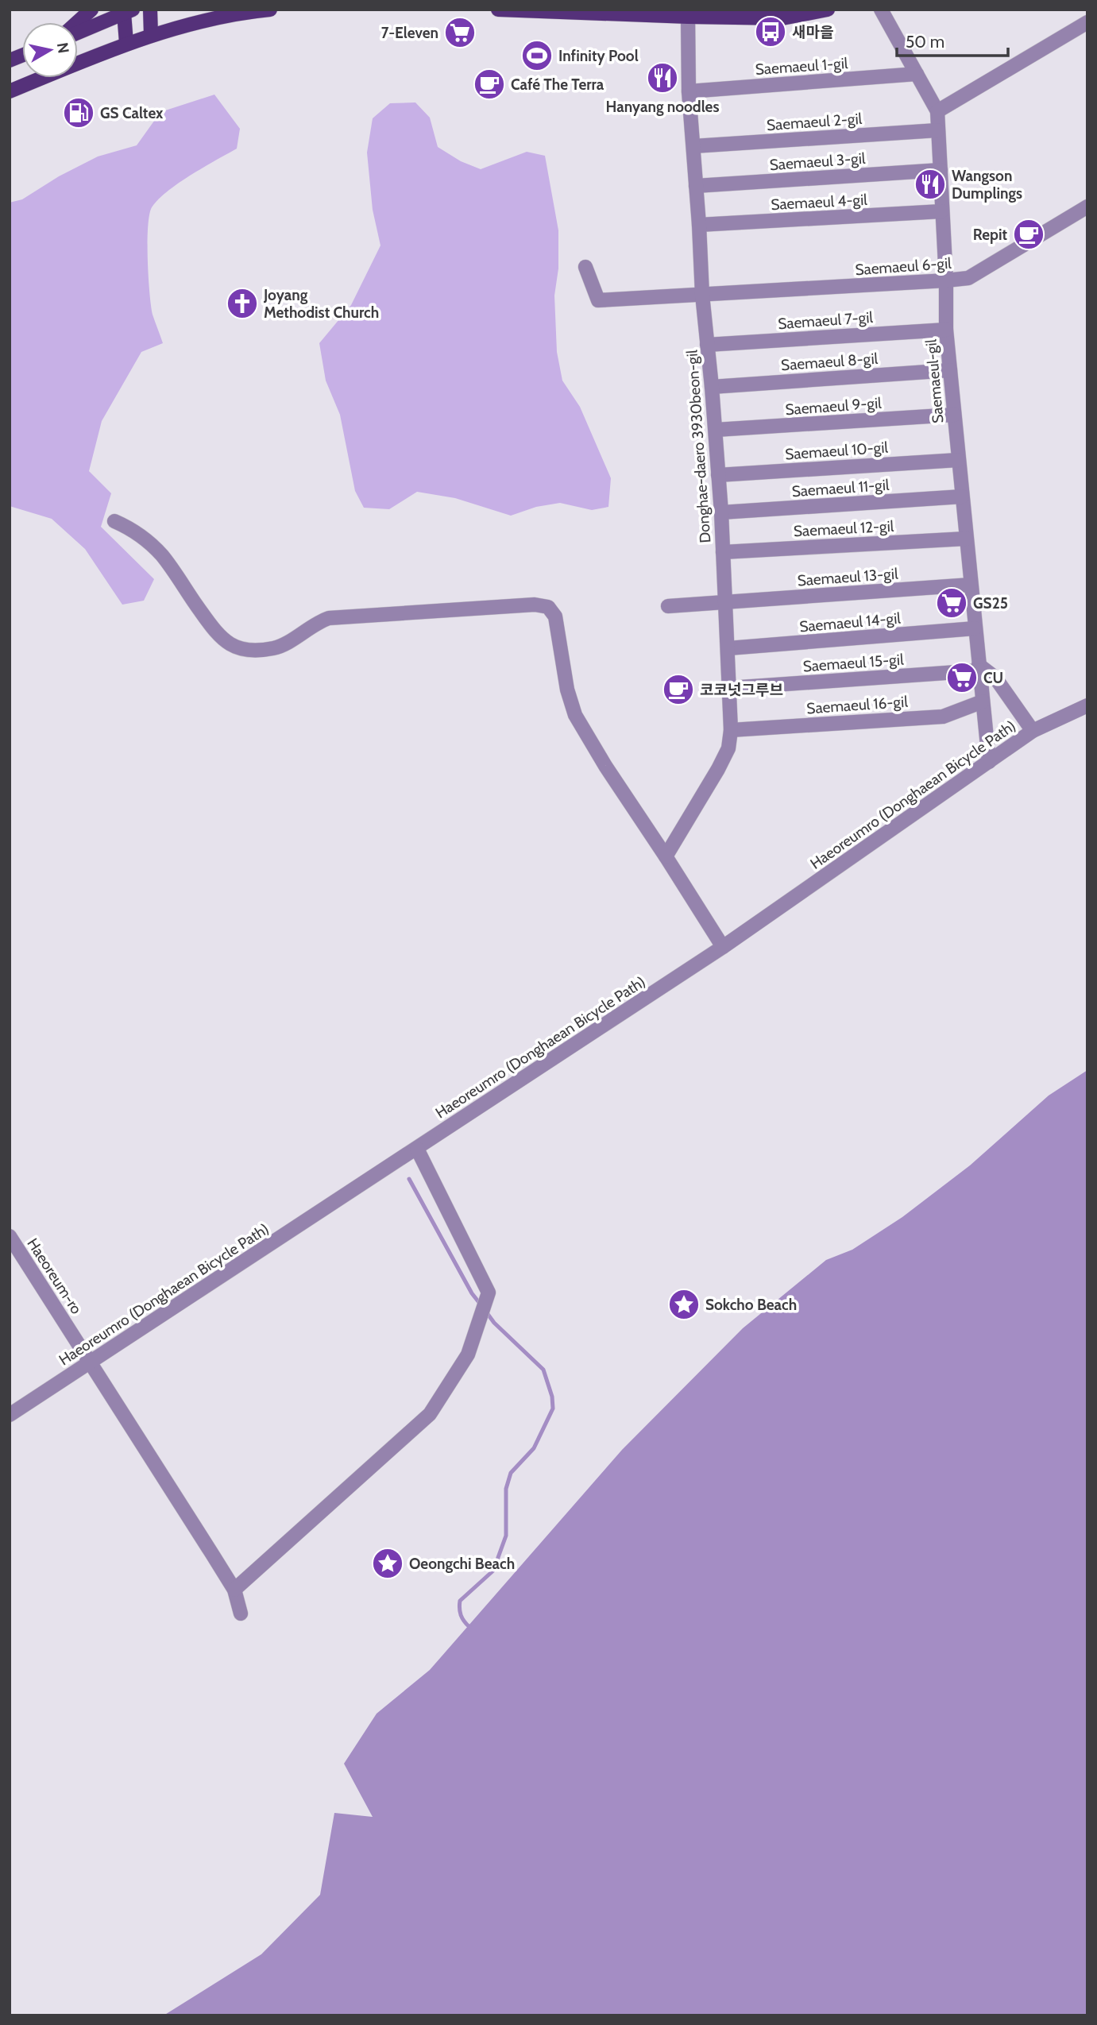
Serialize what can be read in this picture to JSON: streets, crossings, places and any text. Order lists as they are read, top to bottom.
{
  "streets": {
    "street": [
      "Saemaeul 1-gil",
      "Saemaeul 2-gil",
      "Saemaeul 3-gil",
      "Saemaeul 4-gil",
      "Saemaeul 6-gil",
      "Saemaeul 7-gil",
      "Saemaeul 8-gil",
      "Saemaeul-gil",
      "Saemaeul 9-gil",
      "Donghae-daero 3930beon-gil",
      "Saemaeul 10-gil",
      "Saemaeul 11-gil",
      "Saemaeul 12-gil",
      "Saemaeul 13-gil",
      "Saemaeul 14-gil",
      "Saemaeul 15-gil",
      "Saemaeul 16-gil",
      "Haeoreumro (Donghaean Bicycle Path)",
      "Haeoreum-ro"
    ]
  },
  "crossings": [
    ["Saemaeul 1-gil", "Saemaeul-gil"],
    ["Saemaeul 1-gil", "Donghae-daero 3930beon-gil"],
    ["Saemaeul 2-gil", "Saemaeul-gil"],
    ["Saemaeul 2-gil", "Donghae-daero 3930beon-gil"],
    ["Saemaeul 3-gil", "Saemaeul-gil"],
    ["Saemaeul 3-gil", "Donghae-daero 3930beon-gil"],
    ["Saemaeul 4-gil", "Saemaeul-gil"],
    ["Saemaeul 4-gil", "Donghae-daero 3930beon-gil"],
    ["Saemaeul 6-gil", "Saemaeul-gil"],
    ["Saemaeul 6-gil", "Donghae-daero 3930beon-gil"],
    ["Saemaeul 7-gil", "Saemaeul-gil"],
    ["Saemaeul 7-gil", "Donghae-daero 3930beon-gil"],
    ["Saemaeul 8-gil", "Saemaeul-gil"],
    ["Saemaeul 8-gil", "Donghae-daero 3930beon-gil"],
    ["Saemaeul-gil", "Saemaeul 9-gil"],
    ["Saemaeul-gil", "Saemaeul 10-gil"],
    ["Saemaeul-gil", "Saemaeul 11-gil"],
    ["Saemaeul-gil", "Saemaeul 12-gil"],
    ["Saemaeul-gil", "Saemaeul 13-gil"],
    ["Saemaeul-gil", "Saemaeul 14-gil"],
    ["Saemaeul-gil", "Saemaeul 15-gil"],
    ["Saemaeul-gil", "Saemaeul 16-gil"],
    ["Saemaeul-gil", "Haeoreumro (Donghaean Bicycle Path)"],
    ["Saemaeul 9-gil", "Donghae-daero 3930beon-gil"],
    ["Donghae-daero 3930beon-gil", "Saemaeul 10-gil"],
    ["Donghae-daero 3930beon-gil", "Saemaeul 11-gil"],
    ["Donghae-daero 3930beon-gil", "Saemaeul 12-gil"],
    ["Donghae-daero 3930beon-gil", "Saemaeul 13-gil"],
    ["Donghae-daero 3930beon-gil", "Saemaeul 14-gil"],
    ["Donghae-daero 3930beon-gil", "Saemaeul 15-gil"],
    ["Donghae-daero 3930beon-gil", "Saemaeul 16-gil"],
    ["Haeoreumro (Donghaean Bicycle Path)", "Haeoreum-ro"]
  ],
  "places": {
    "bus stop": ["새마을"],
    "supermarket": ["7-Eleven", "GS25", "CU"],
    "sports": ["Infinity Pool"],
    "restaurant": ["Hanyang noodles", "Wangson Dumplings"],
    "cafe": ["Café The Terra", "Repit", "코코넛그루브"],
    "fuel station": ["GS Caltex"],
    "church": ["Joyang Methodist Church"],
    "place": ["Sokcho Beach", "Oeongchi Beach"]
  },
  "scale_bar": "50 m",
  "north": "right"
}
